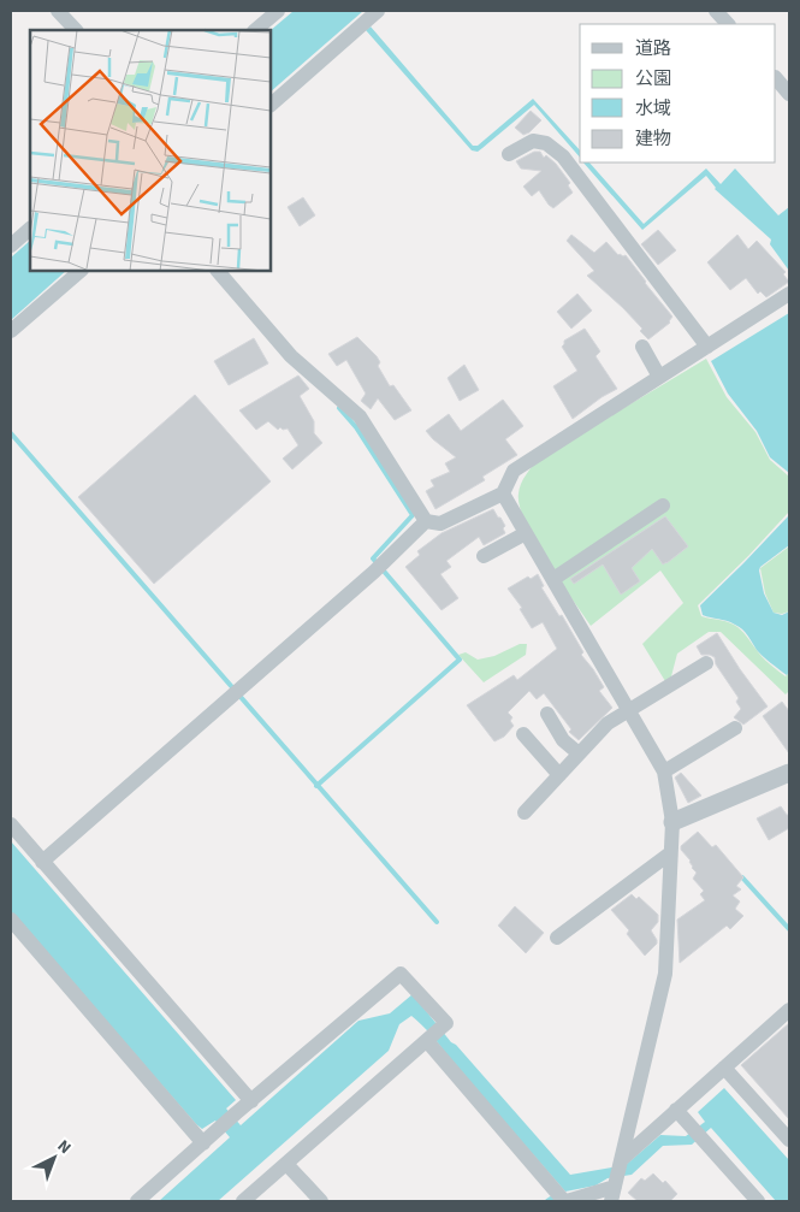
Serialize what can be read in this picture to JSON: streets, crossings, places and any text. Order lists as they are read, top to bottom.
{
  "legend": [
    "道路",
    "公園",
    "水域",
    "建物"
  ],
  "north": "top right"
}
